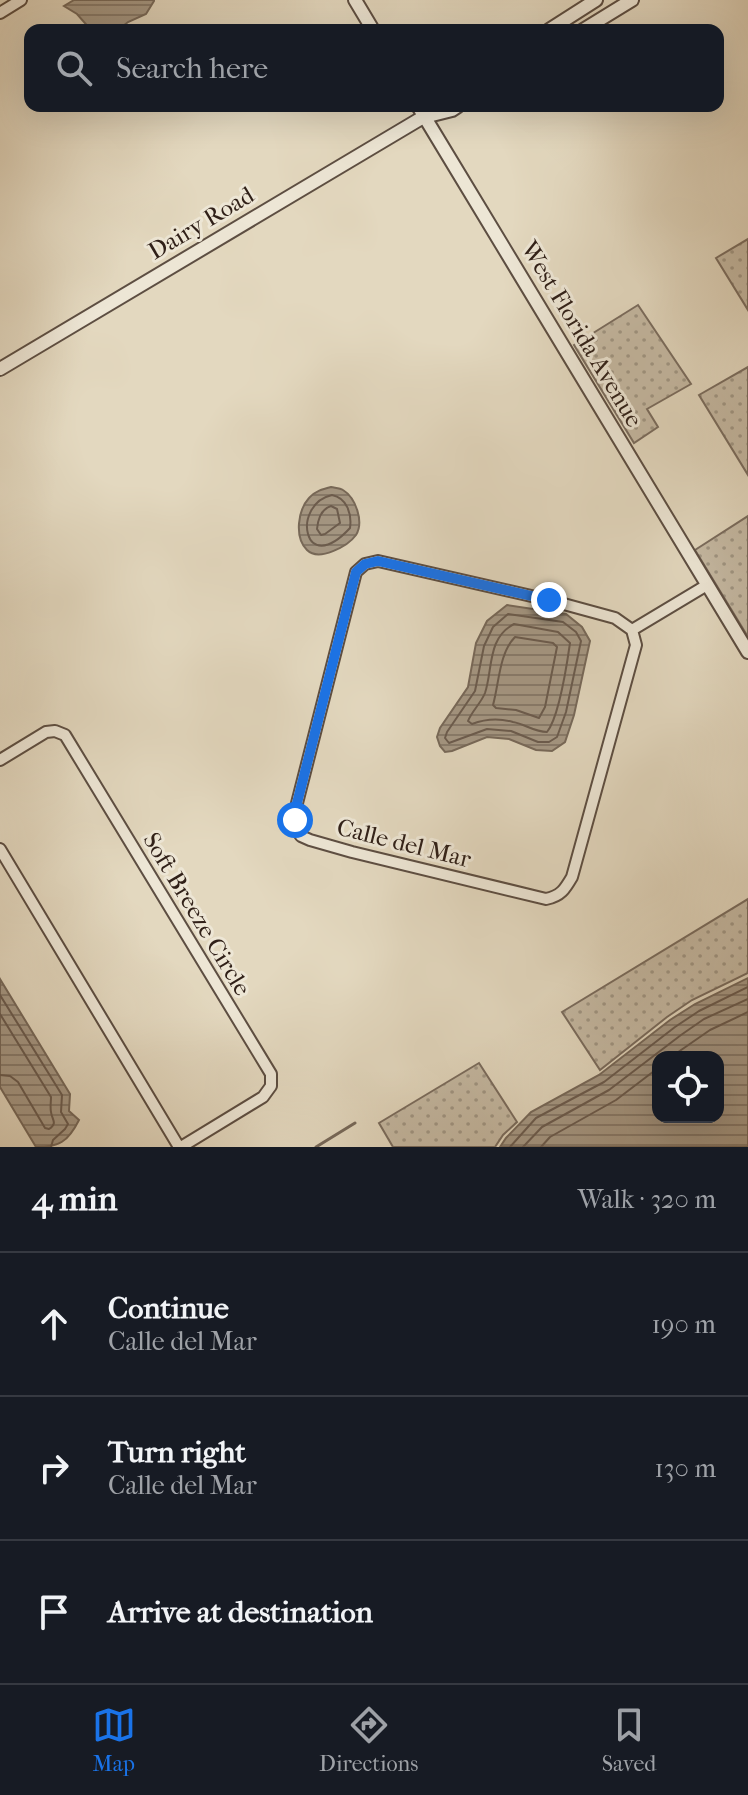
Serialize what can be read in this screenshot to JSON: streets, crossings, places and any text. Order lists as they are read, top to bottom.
{
  "streets": {
    "street": [
      "Dairy Road",
      "West Florida Avenue",
      "Calle del Mar",
      "Soft Breeze Circle"
    ]
  },
  "page": {
    "search": "Search here",
    "heading": ["4 min", "Walk · 320 m"],
    "list": [
      ["Continue", "Calle del Mar", "190 m"],
      ["Turn right", "Calle del Mar", "130 m"],
      "Arrive at destination"
    ],
    "nav": ["Map", "Directions", "Saved"]
  }
}
